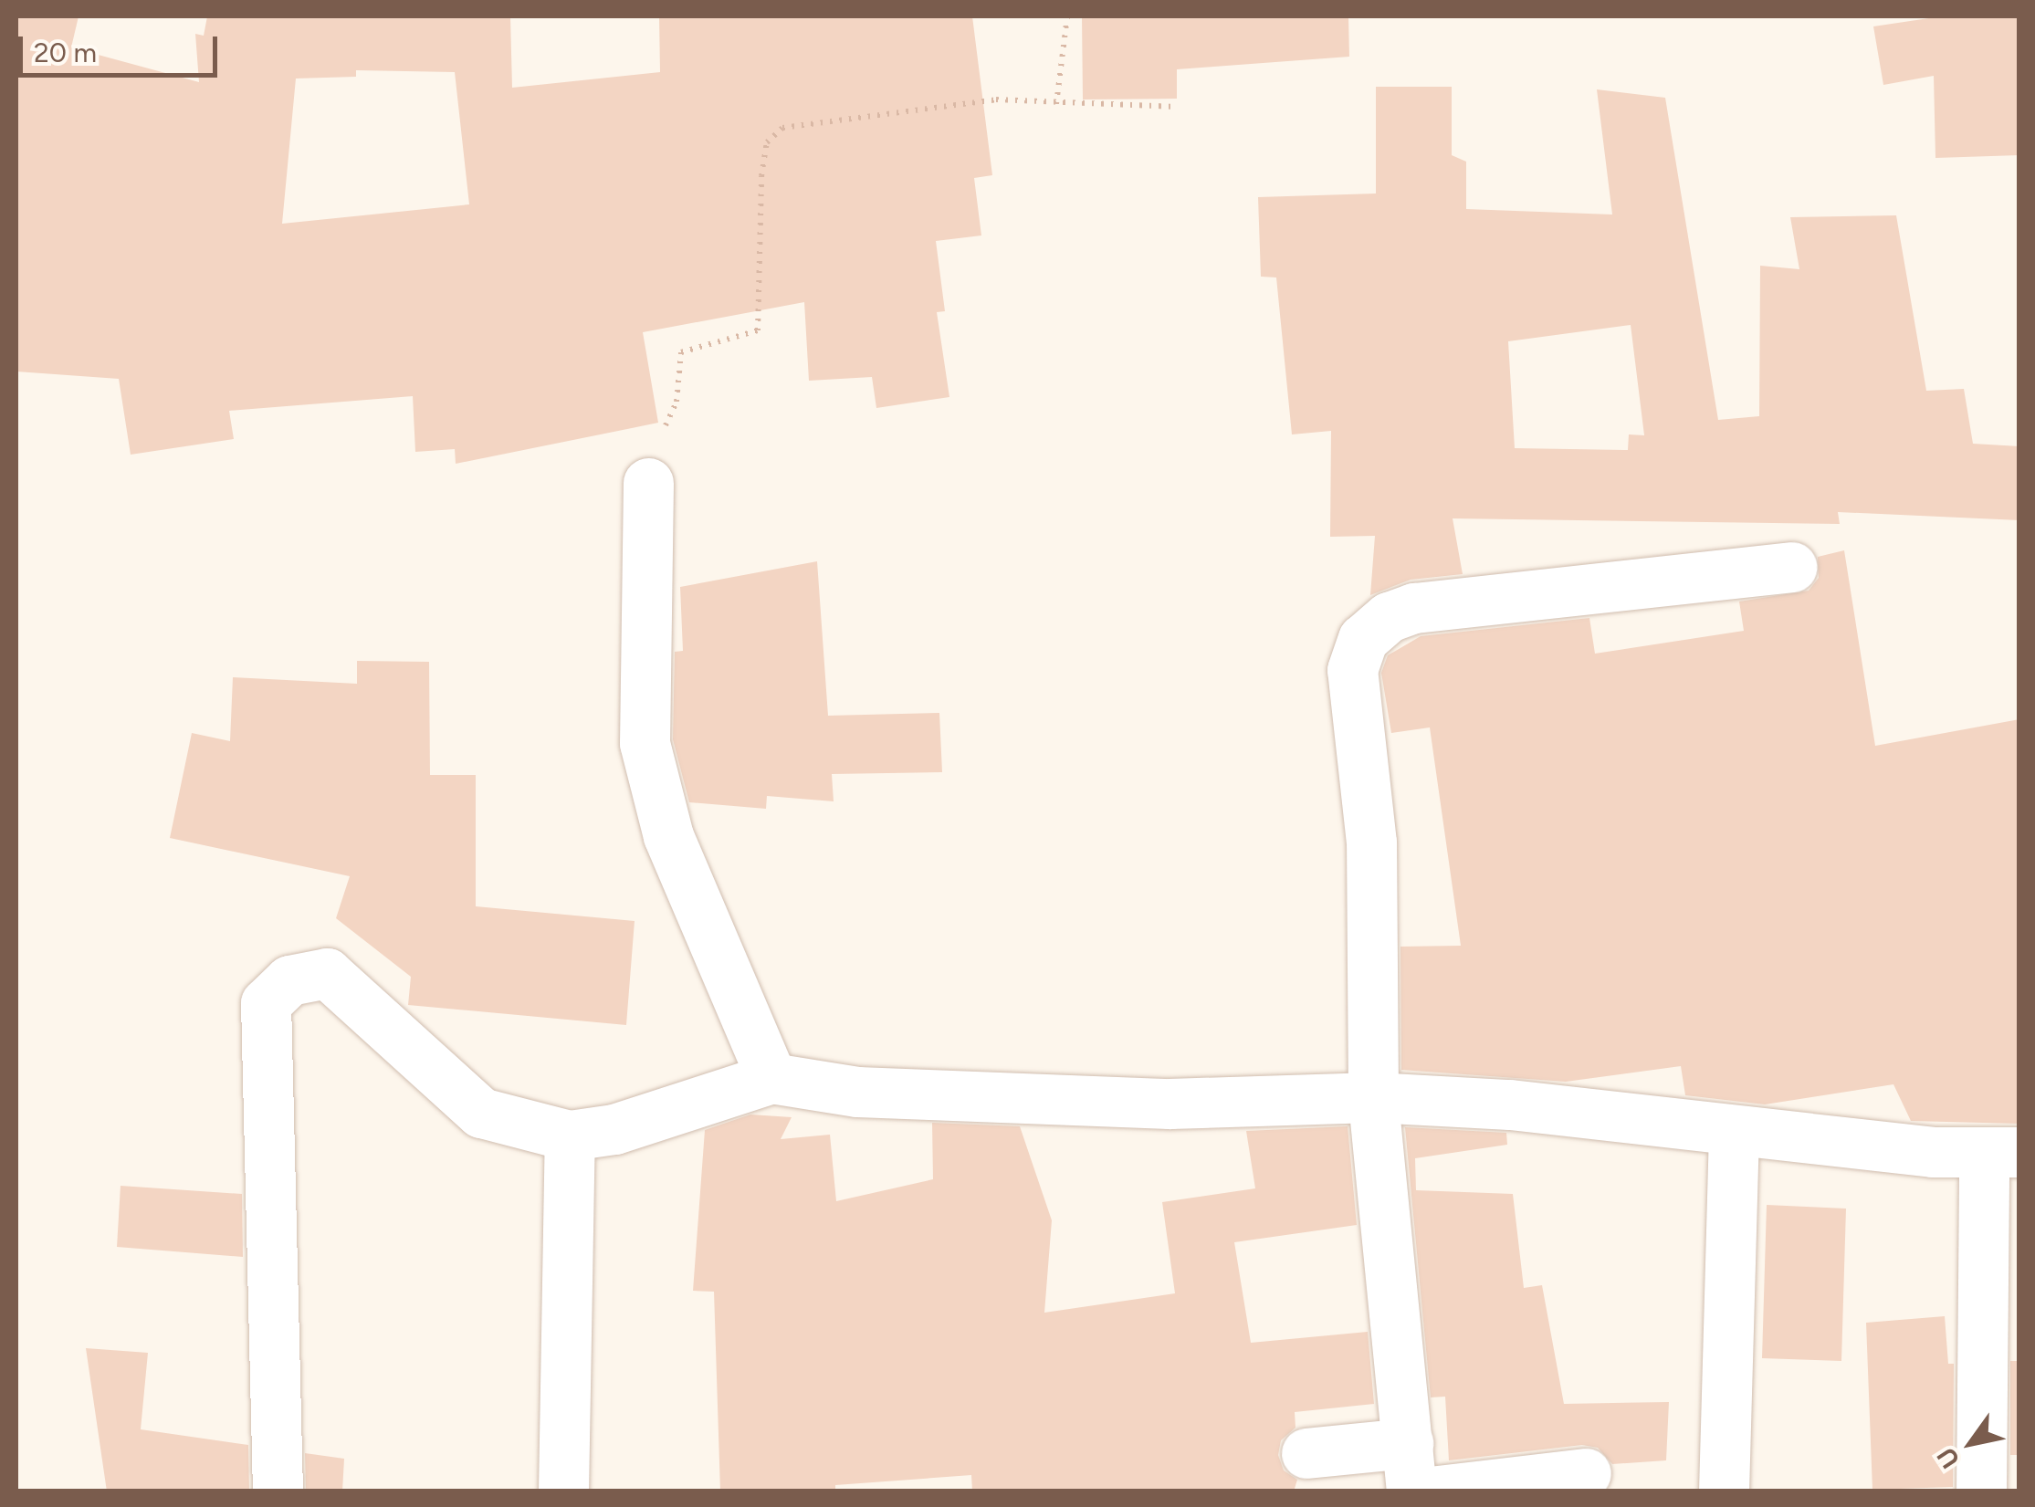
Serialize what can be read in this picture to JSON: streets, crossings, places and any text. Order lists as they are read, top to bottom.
{
  "scale_bar": "20 m",
  "north": "bottom left"
}
